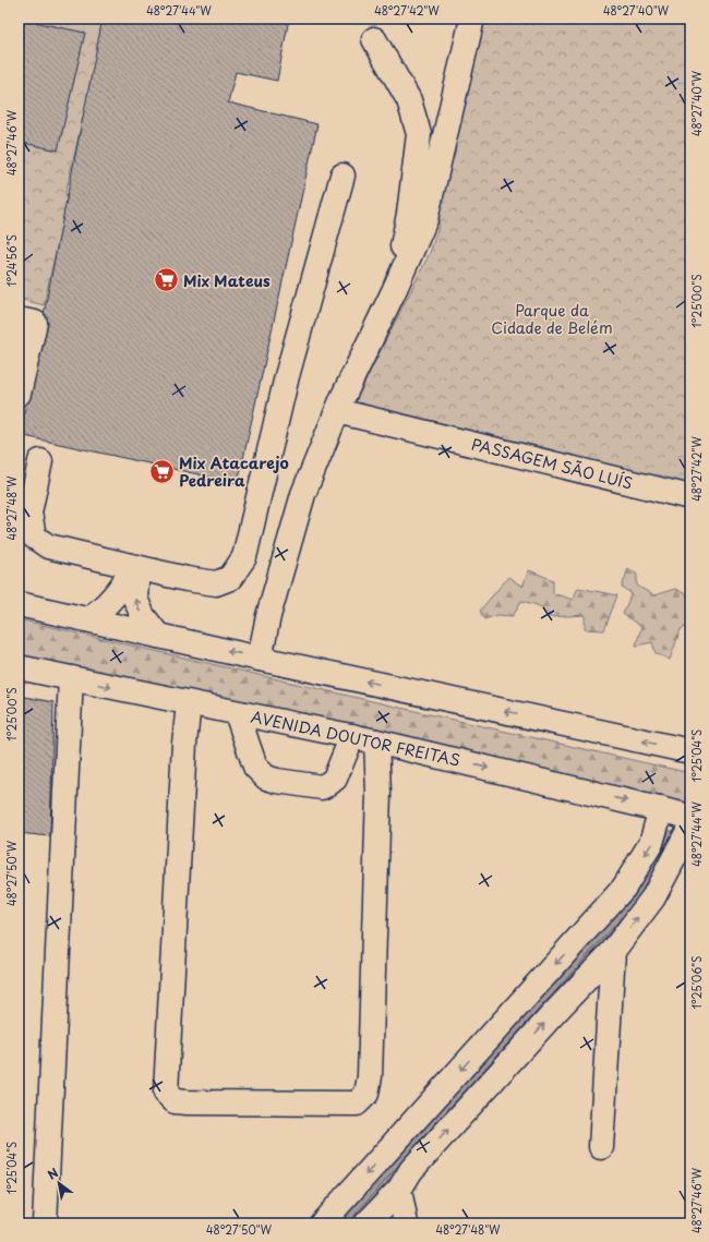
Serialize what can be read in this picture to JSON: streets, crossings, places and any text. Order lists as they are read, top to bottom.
{
  "streets": {
    "street": ["PASSAGEM SÃO LUÍS", "AVENIDA DOUTOR FREITAS"]
  },
  "parks": ["Parque da Cidade de Belém"],
  "places": {
    "supermarket": ["Mix Mateus", "Mix Atacarejo Pedreira"]
  },
  "north": "top left",
  "coordinates": [
    "48°27'44\"W",
    "48°27'42\"W",
    "48°27'40\"W",
    "48°27'46\"W",
    "1°24'56\"S",
    "1°25'00\"S",
    "48°27'48\"W",
    "1°25'04\"S",
    "48°27'50\"W",
    "1°25'06\"S"
  ]
}
